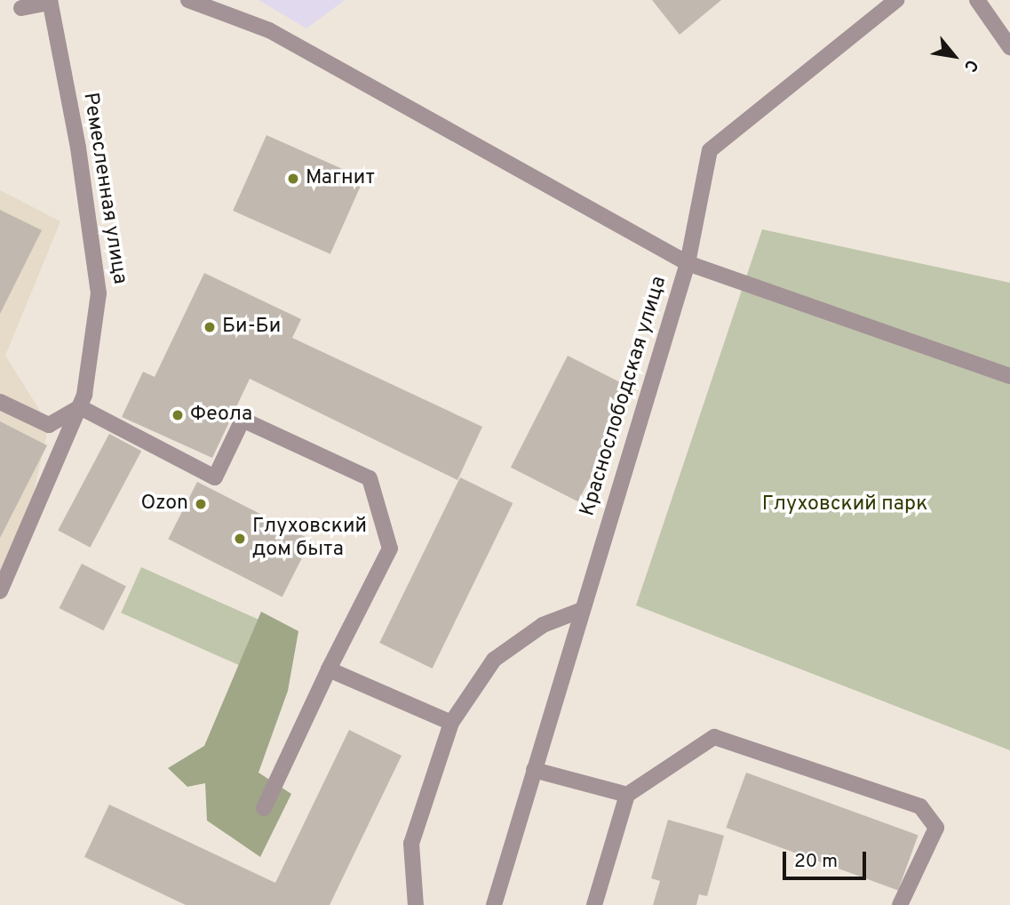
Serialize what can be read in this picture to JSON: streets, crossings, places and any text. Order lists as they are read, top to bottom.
{
  "streets": {
    "street": ["Ремесленная улица", "Краснослободская улица"]
  },
  "parks": ["Глуховский парк"],
  "places": [
    "Магнит",
    "Би-Би",
    "Феола",
    "Ozon",
    "Глуховский дом быта"
  ],
  "scale_bar": "20 m",
  "north": "bottom right"
}
